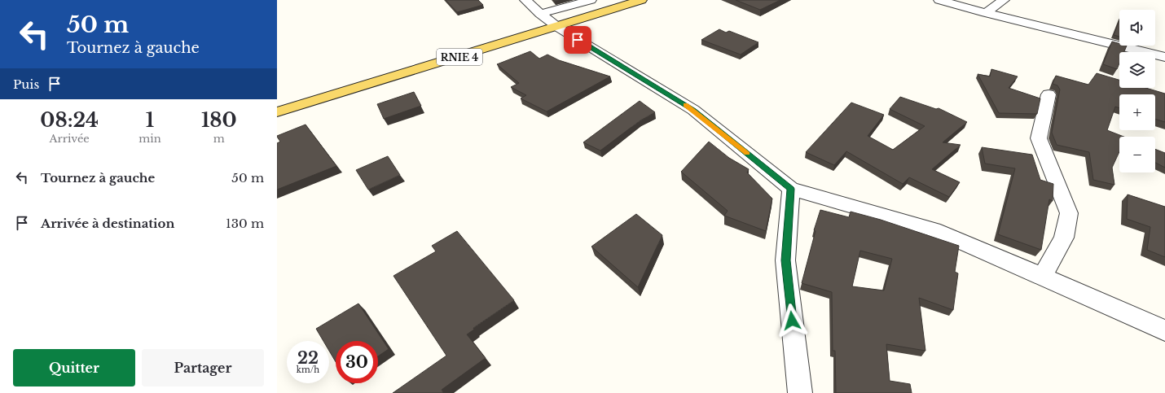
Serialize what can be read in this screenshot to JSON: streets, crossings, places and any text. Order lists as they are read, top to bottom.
{
  "streets": {
    "main road": ["RNIE 4"]
  },
  "page": {
    "turn": ["50 m", "Tournez à gauche"],
    "map_buttons": ["+", "−"],
    "then": "Puis",
    "eta": [
      "08:24",
      "Arrivée",
      "1",
      "min",
      "180",
      "m"
    ],
    "list": [
      {
        "name": "Tournez à gauche",
        "value": "50 m"
      },
      {
        "name": "Arrivée à destination",
        "value": "130 m"
      }
    ],
    "speed": "22 km/h",
    "limit": "30",
    "buttons": ["Quitter", "Partager"]
  }
}
